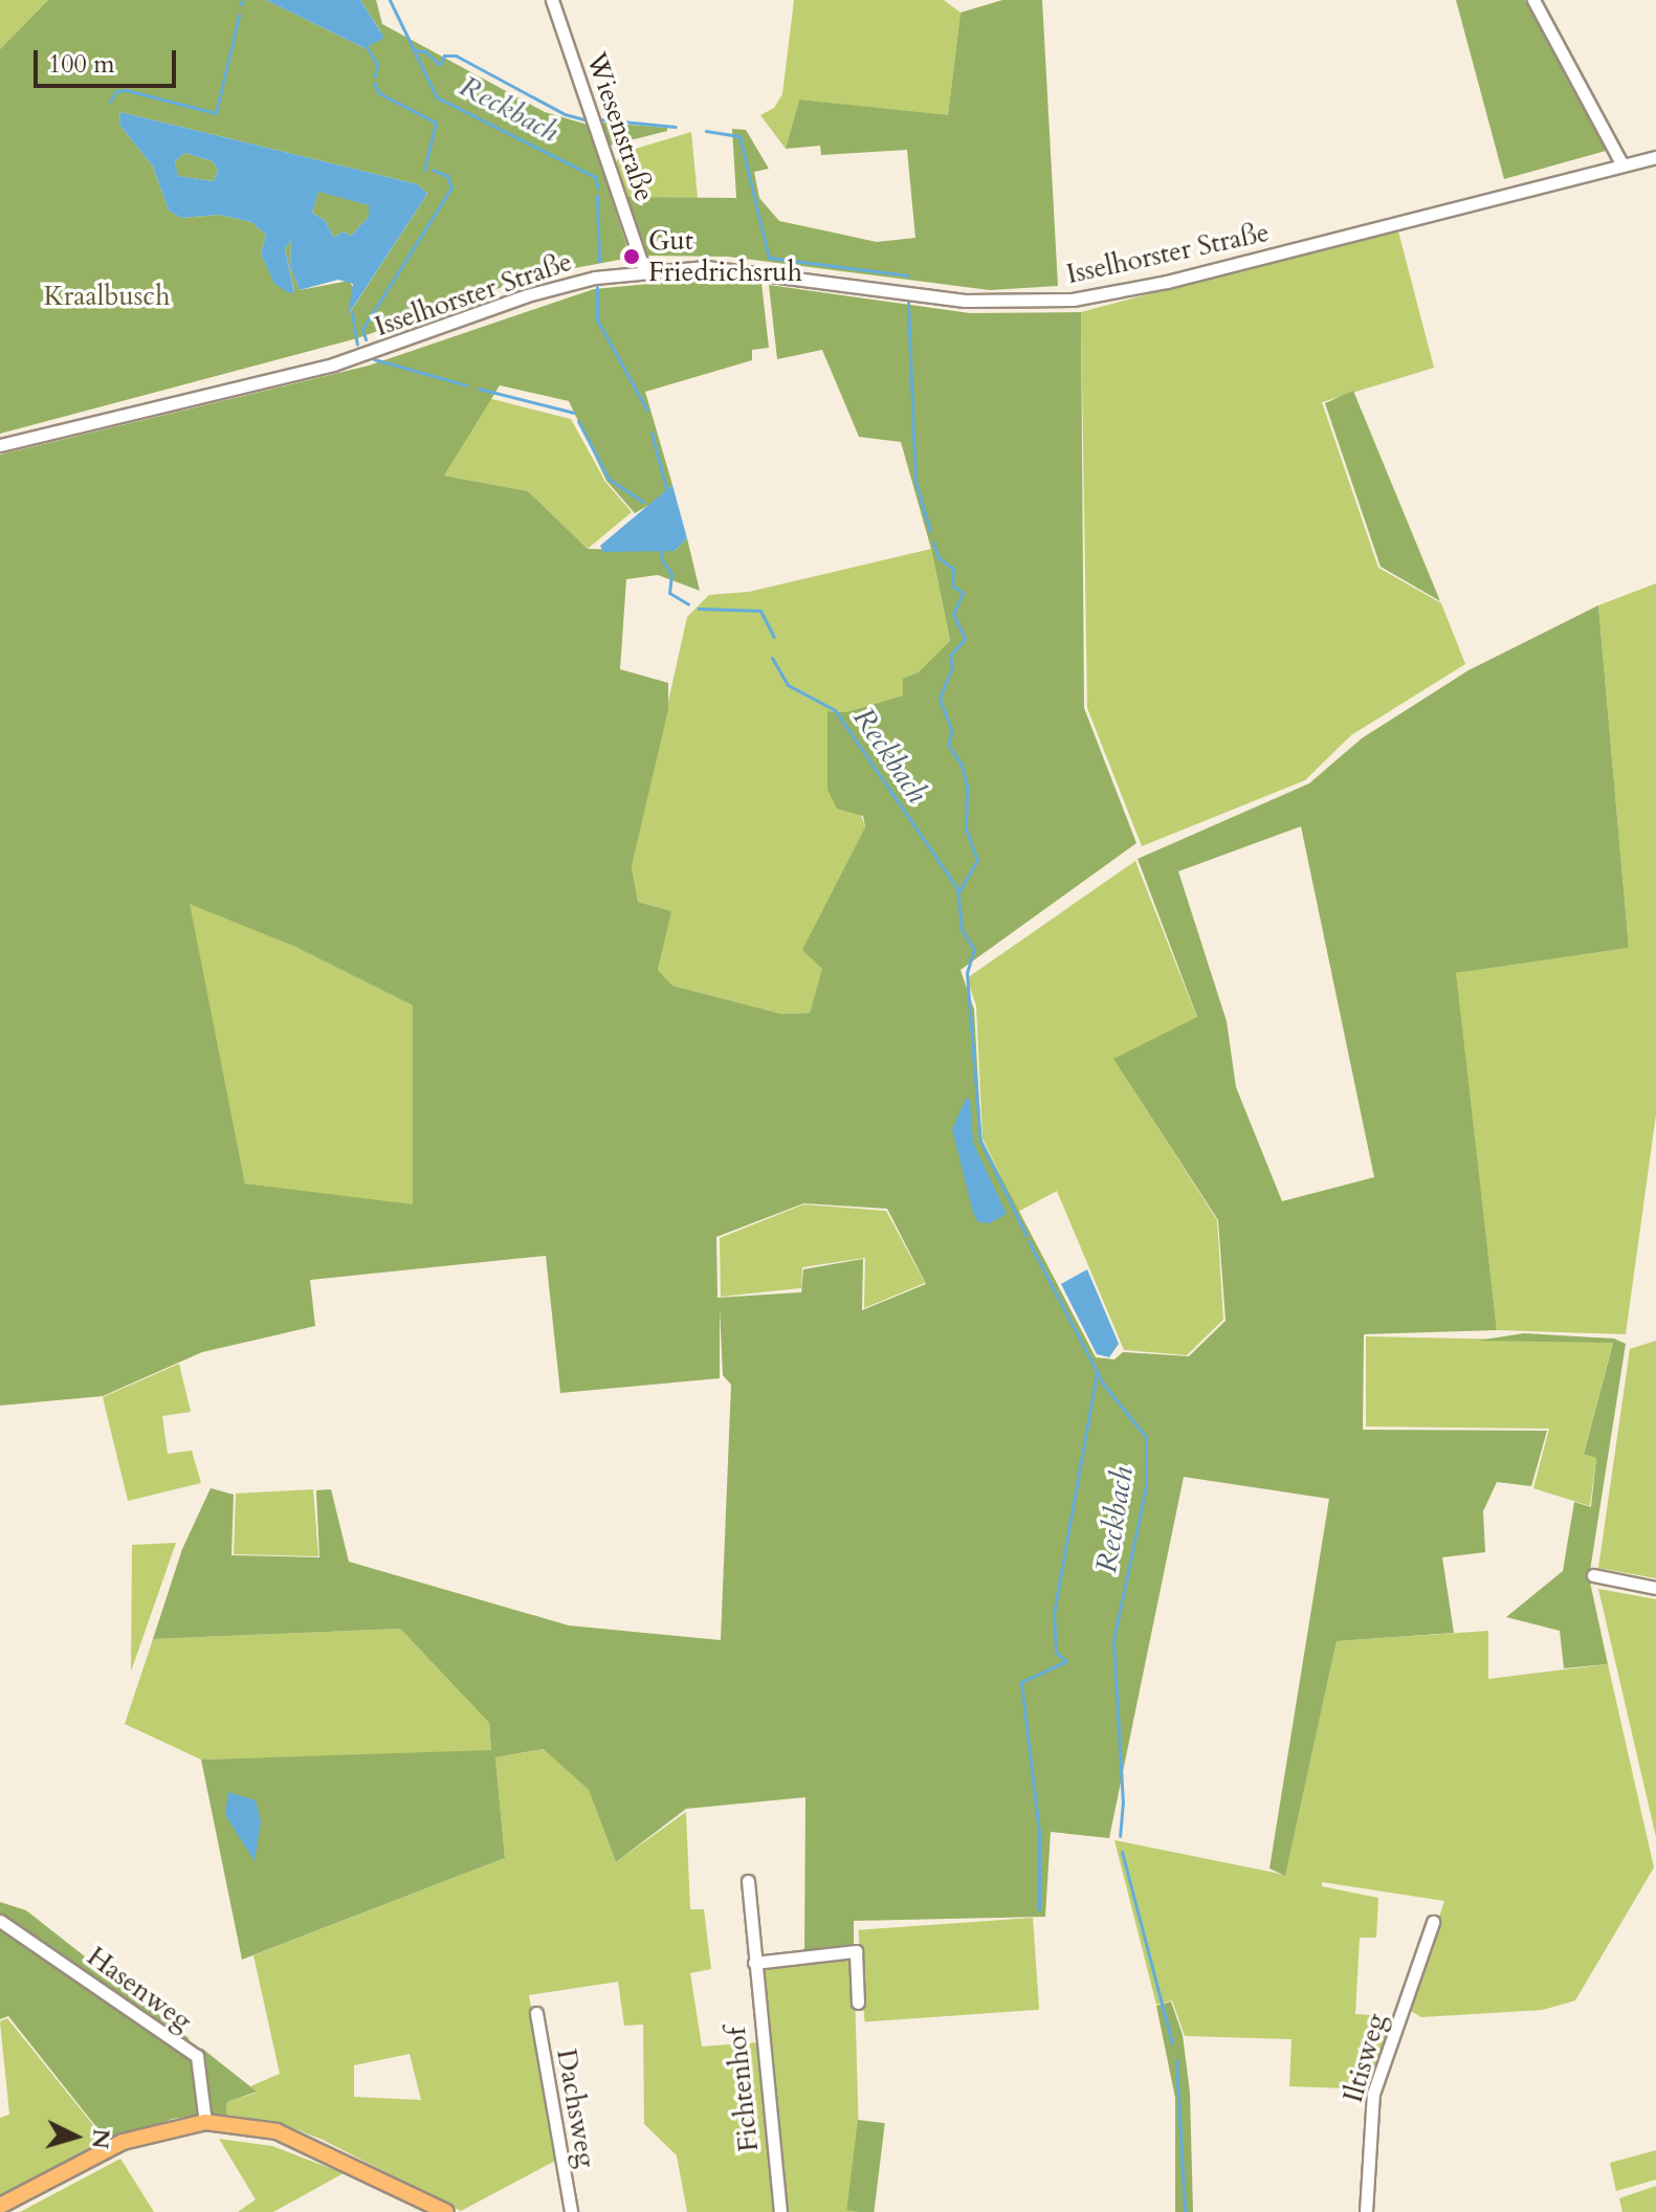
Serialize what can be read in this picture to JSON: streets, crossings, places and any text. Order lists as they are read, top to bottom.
{
  "streets": {
    "street": [
      "Wiesenstraße",
      "Isselhorster Straße",
      "Hasenweg",
      "Iltisweg",
      "Fichtenhof",
      "Dachsweg"
    ]
  },
  "crossings": [
    ["Wiesenstraße", "Isselhorster Straße"]
  ],
  "water": ["Reckbach"],
  "parks": ["Kraalbusch"],
  "places": ["Gut Friedrichsruh"],
  "scale_bar": "100 m",
  "north": "right"
}
